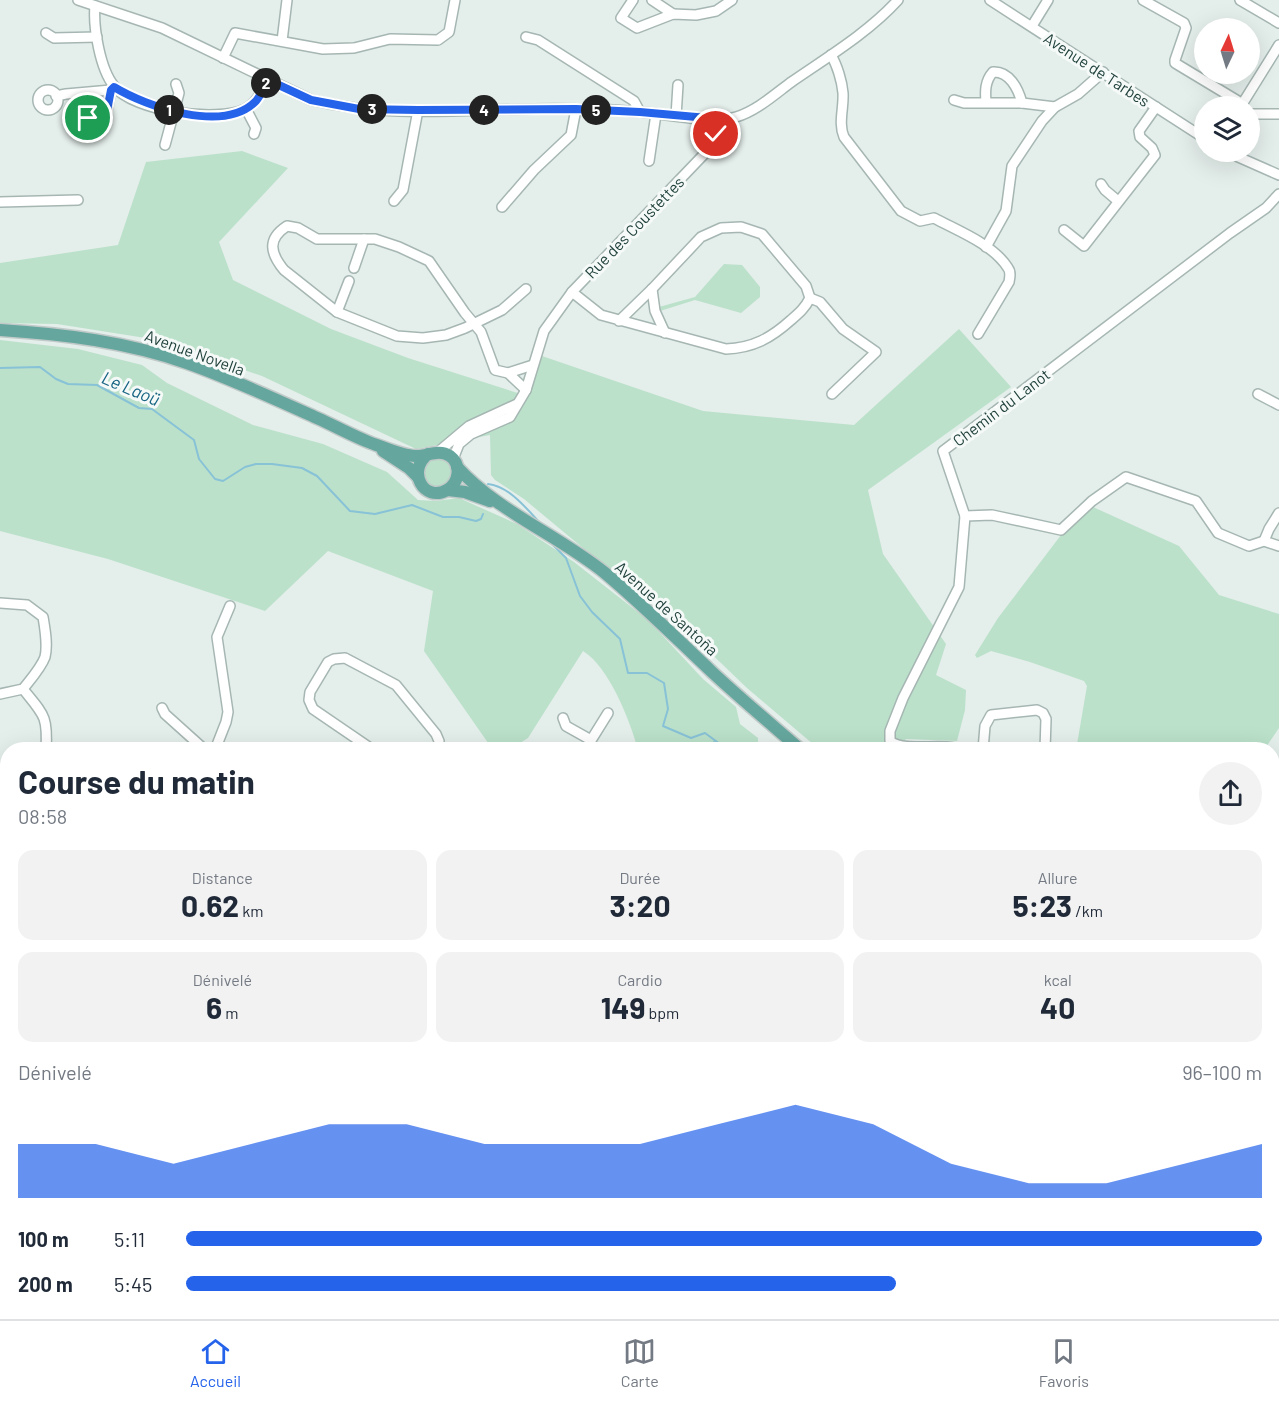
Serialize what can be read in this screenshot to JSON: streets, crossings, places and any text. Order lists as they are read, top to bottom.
{
  "streets": {
    "main road": ["Avenue Novella", "Avenue de Santoña"],
    "street": ["Avenue de Tarbes", "Rue des Coustettes", "Chemin du Lanot"]
  },
  "crossings": [
    ["Rue des Coustettes", "Avenue Novella"],
    ["Rue des Coustettes", "Avenue de Santoña"],
    ["Avenue Novella", "Avenue de Santoña"]
  ],
  "water": ["Le Laoü"],
  "north": "top",
  "page": {
    "pins": [
      "2",
      "3",
      "1",
      "4",
      "5"
    ],
    "heading": ["Course du matin", "08:58"],
    "stats": [
      ["Distance", "0.62 km"],
      ["Durée", "3:20"],
      ["Allure", "5:23 /km"],
      ["Dénivelé", "6 m"],
      ["Cardio", "149 bpm"],
      ["kcal", "40"]
    ],
    "chart": ["Dénivelé", "96–100 m"],
    "list": [
      {
        "name": "100 m",
        "note": "5:11"
      },
      {
        "name": "200 m",
        "note": "5:45"
      }
    ],
    "tabs": ["Accueil", "Carte", "Favoris"]
  }
}
